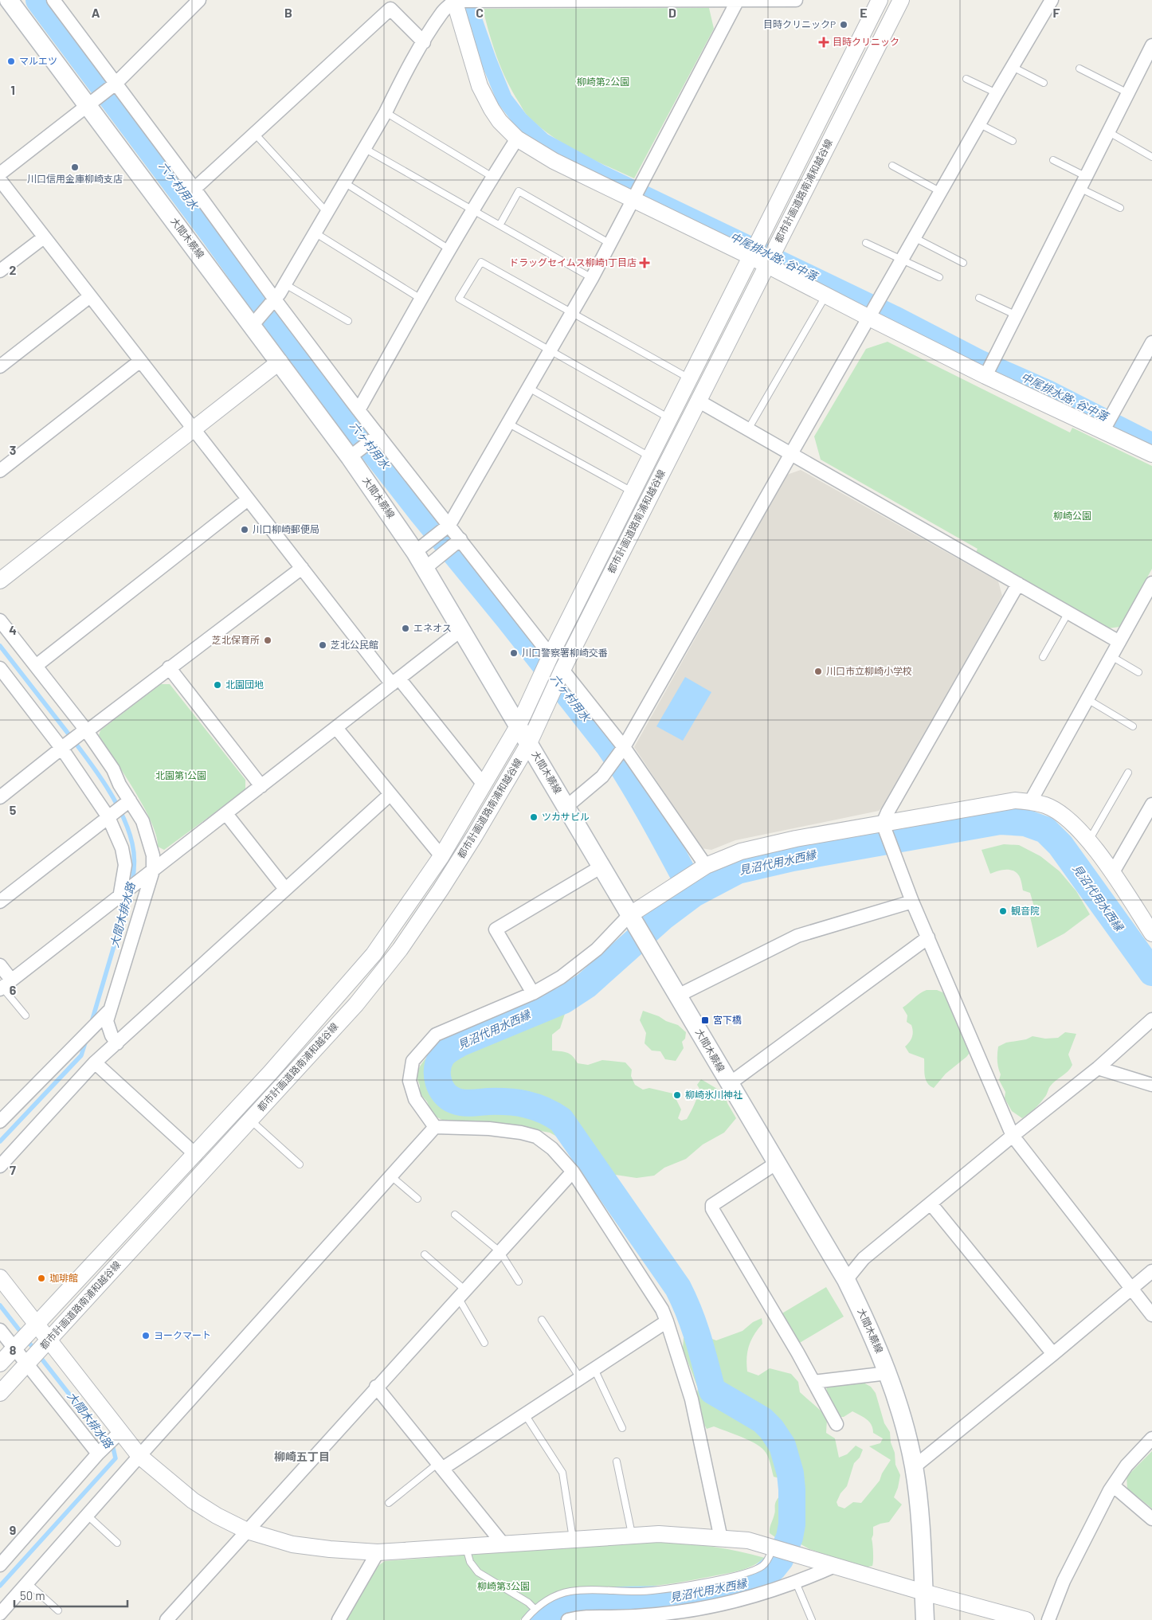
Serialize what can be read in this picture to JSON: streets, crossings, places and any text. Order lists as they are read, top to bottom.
{
  "streets": {
    "main road": ["大間木蕨線"],
    "street": ["都市計画道路南浦和越谷線"]
  },
  "crossings": [
    ["都市計画道路南浦和越谷線", "大間木蕨線"]
  ],
  "districts": ["柳崎五丁目"],
  "water": [
    "六ヶ村用水",
    "中尾排水路; 谷中落",
    "見沼代用水西縁",
    "大間木排水路"
  ],
  "parks": [
    "柳崎第2公園",
    "柳崎公園",
    "北園第1公園",
    "柳崎第3公園"
  ],
  "places": {
    "other": [
      "目時クリニックP",
      "マルエツ",
      "川口信用金庫柳崎支店",
      "川口柳崎郵便局",
      "エネオス",
      "芝北保育所",
      "芝北公民館",
      "川口警察署柳崎交番",
      "川口市立柳崎小学校",
      "北園団地",
      "ツカサビル",
      "観音院",
      "柳崎氷川神社",
      "珈琲館",
      "ヨークマート"
    ],
    "health": ["目時クリニック", "ドラッグセイムス柳崎1丁目店"],
    "transit": ["宮下橋"]
  },
  "scale_bar": "50 m",
  "grid": {
    "columns": [
      "A",
      "B",
      "C",
      "D",
      "E",
      "F"
    ],
    "rows": [
      "1",
      "2",
      "3",
      "4",
      "5",
      "6",
      "7",
      "8",
      "9"
    ]
  }
}
